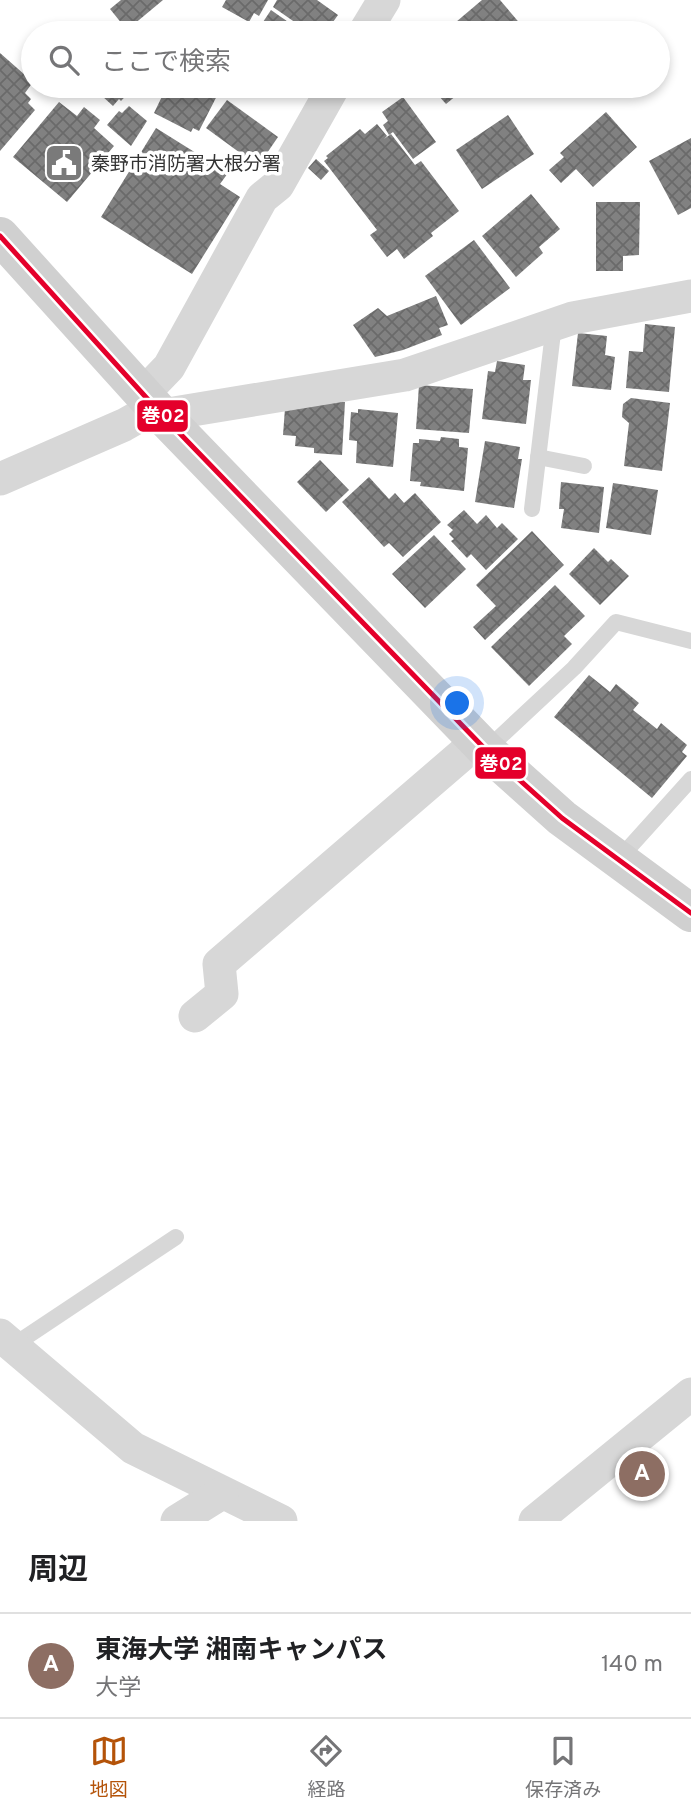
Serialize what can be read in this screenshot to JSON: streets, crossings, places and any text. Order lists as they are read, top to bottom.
{
  "places": {
    "public building": ["秦野市消防署大根分署"]
  },
  "lines": ["transit line 巻02"],
  "page": {
    "search": "ここで検索",
    "pins": "A",
    "heading": "周辺",
    "list": [
      {
        "mark": "A",
        "name": "東海大学 湘南キャンパス",
        "note": "大学",
        "value": "140 m"
      }
    ],
    "nav": ["地図", "経路", "保存済み"]
  }
}
